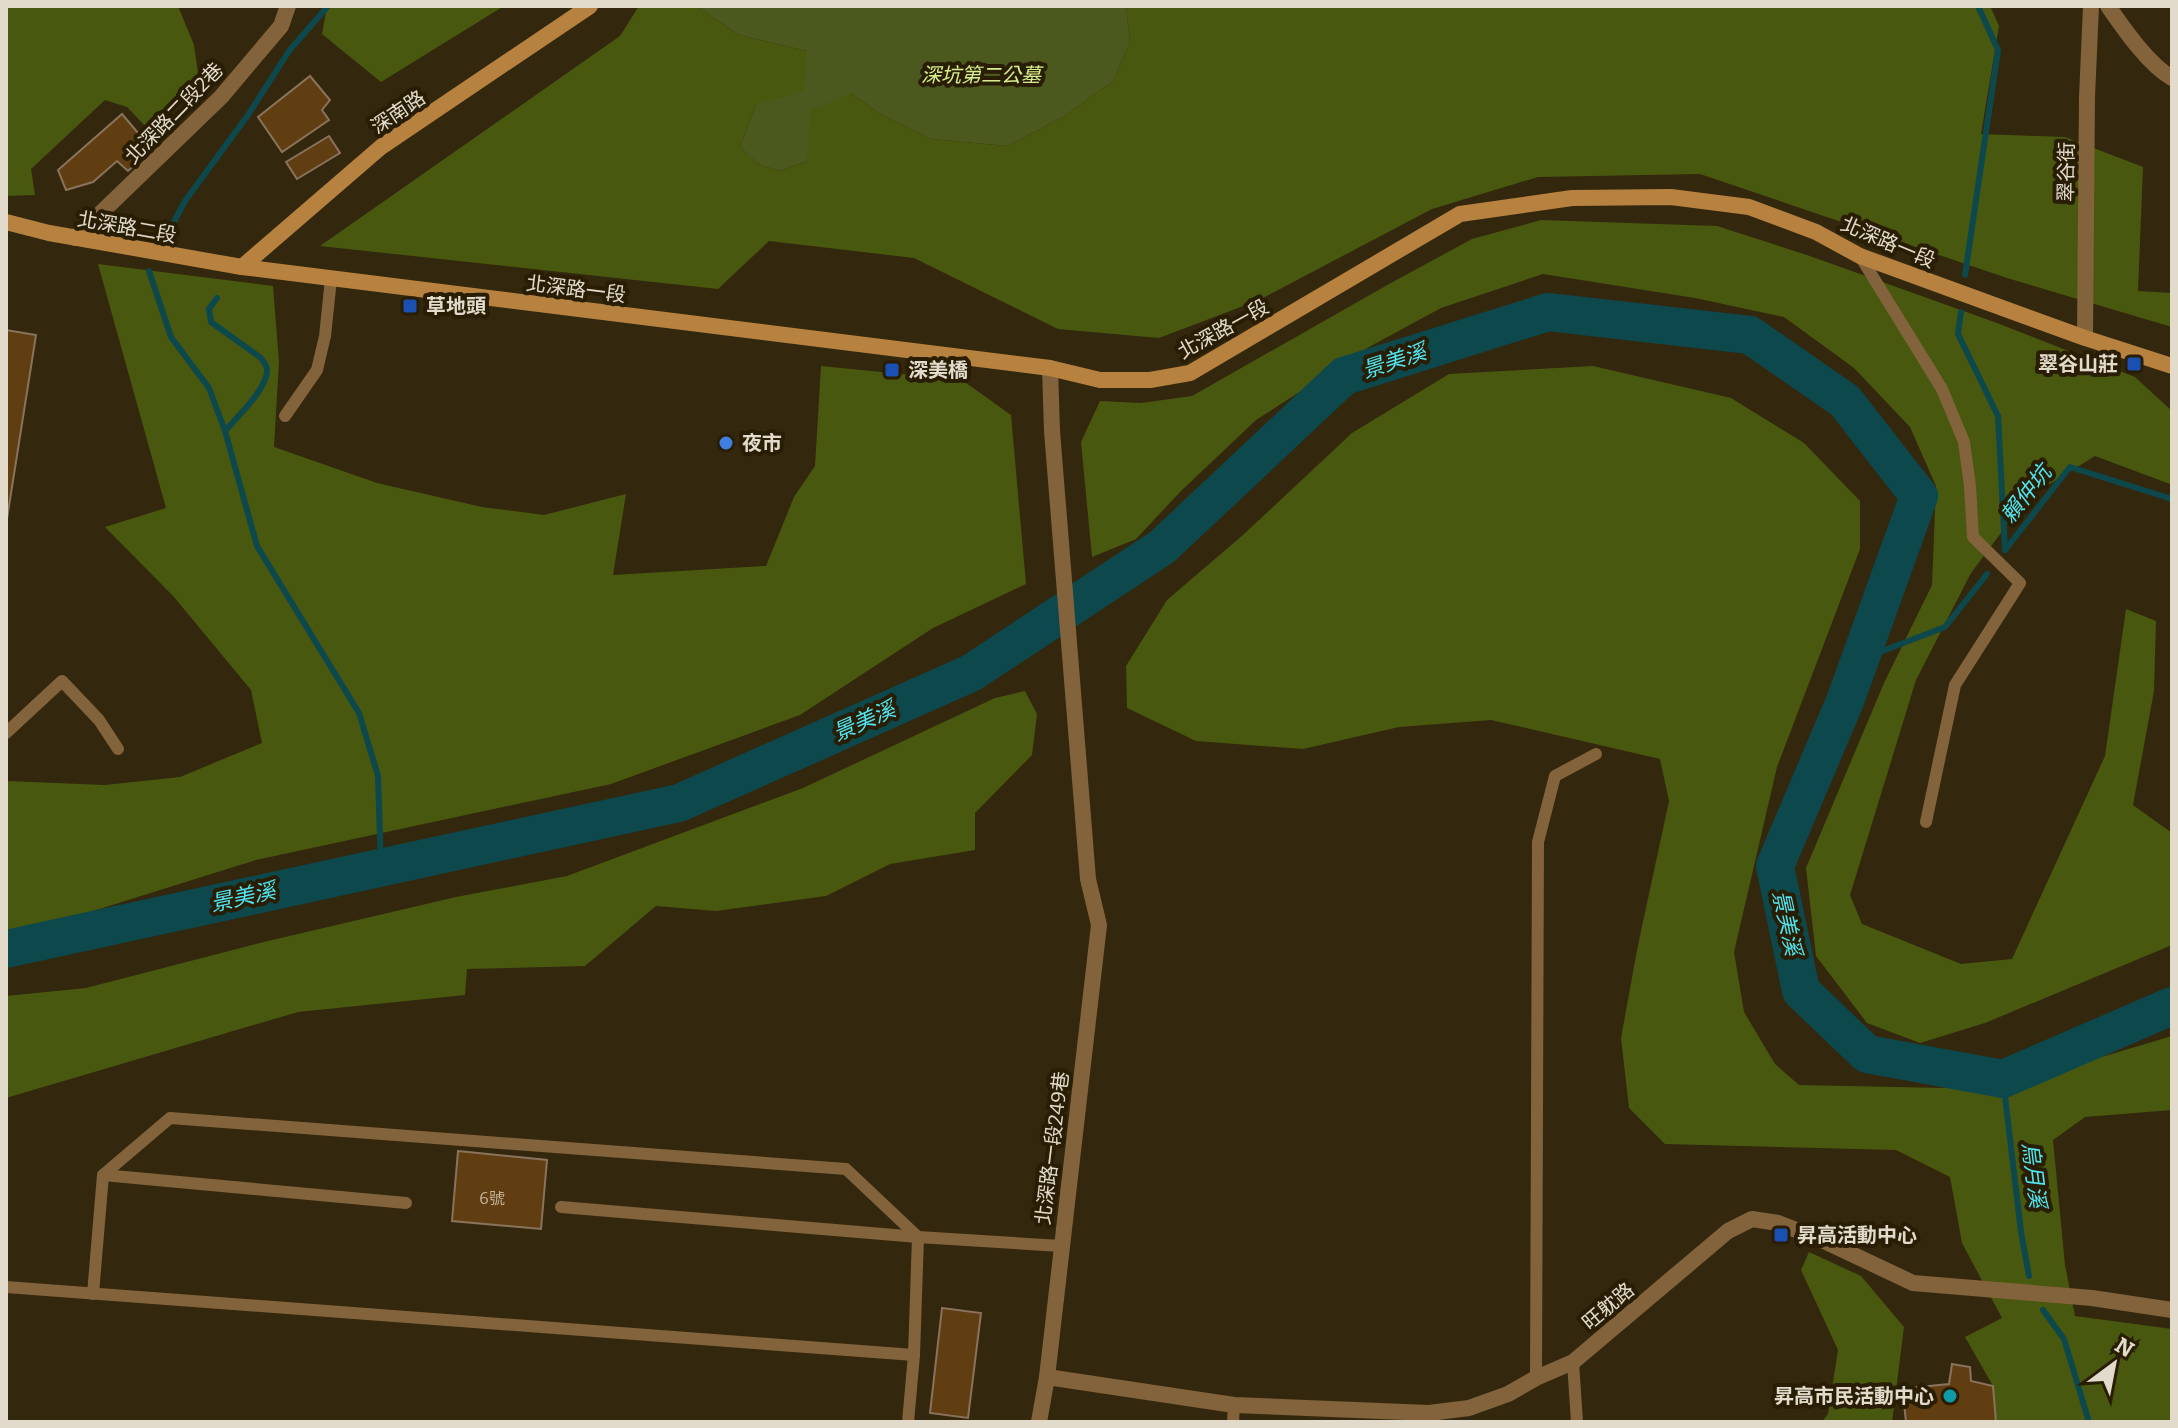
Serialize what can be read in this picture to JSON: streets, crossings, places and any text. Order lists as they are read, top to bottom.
{
  "streets": {
    "main road": ["深南路", "北深路二段", "北深路一段"],
    "street": [
      "北深路二段2巷",
      "翠谷街",
      "北深路一段249巷",
      "旺躭路"
    ]
  },
  "crossings": [
    ["深南路", "北深路二段"],
    ["深南路", "北深路一段"],
    ["北深路二段2巷", "北深路二段"],
    ["翠谷街", "北深路一段"],
    ["北深路二段", "北深路一段"],
    ["北深路一段", "北深路一段249巷"],
    ["北深路一段249巷", "旺躭路"]
  ],
  "water": ["景美溪", "賴仲坑", "烏月溪"],
  "parks": ["深坑第二公墓"],
  "places": {
    "transit": [
      "草地頭",
      "翠谷山莊",
      "深美橋",
      "昇高活動中心"
    ],
    "other": ["夜市", "昇高市民活動中心"]
  },
  "house_numbers": ["6號"],
  "north": "top right"
}
